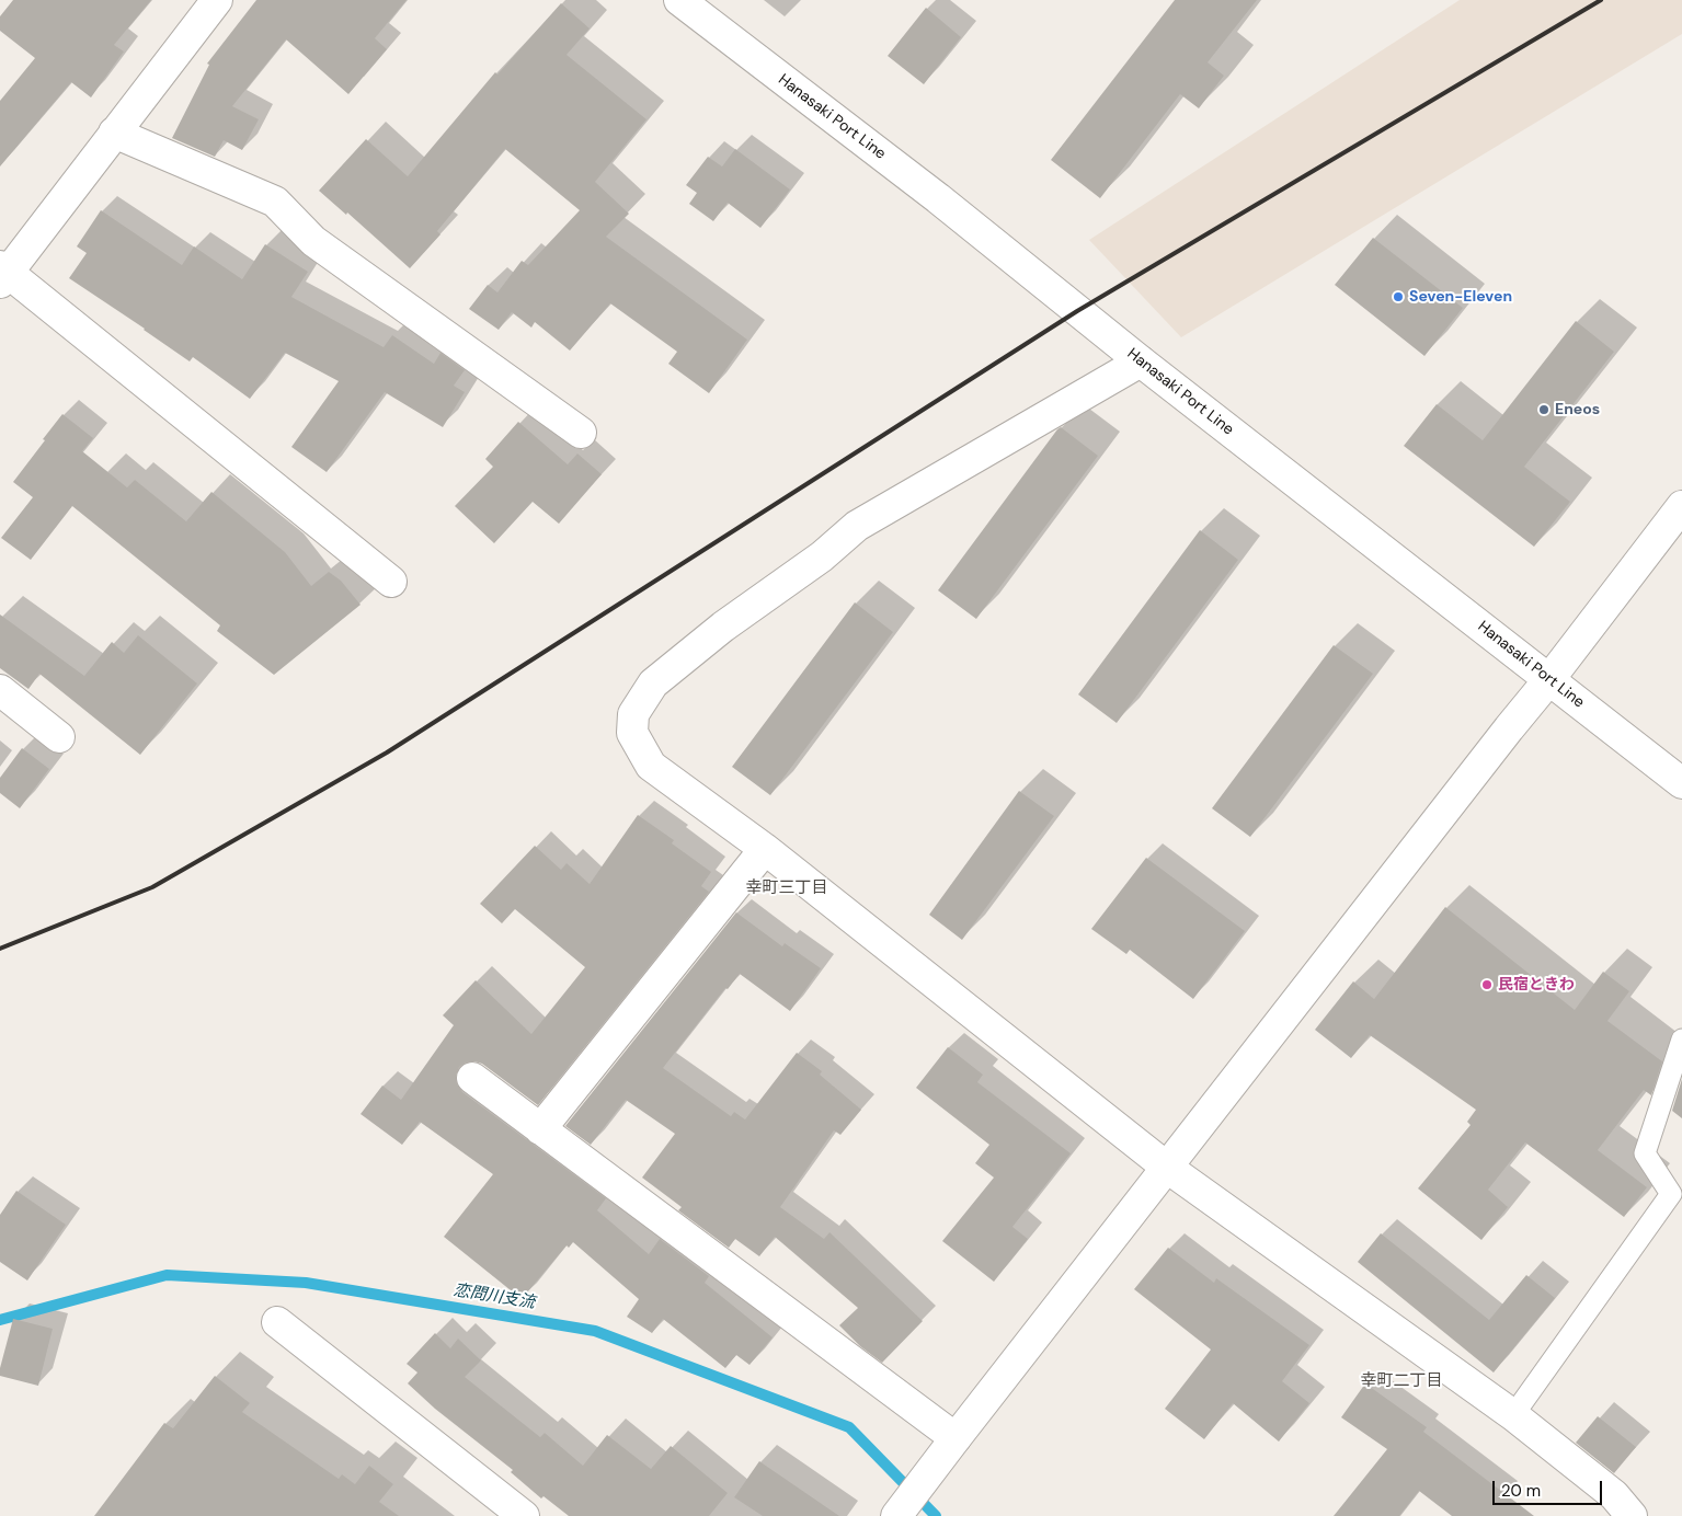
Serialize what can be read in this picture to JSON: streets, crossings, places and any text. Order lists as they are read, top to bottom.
{
  "streets": {
    "street": ["Hanasaki Port Line"]
  },
  "districts": ["幸町三丁目", "幸町二丁目"],
  "water": ["恋問川支流"],
  "places": ["Seven-Eleven", "Eneos", "民宿ときわ"],
  "scale_bar": "20 m"
}
